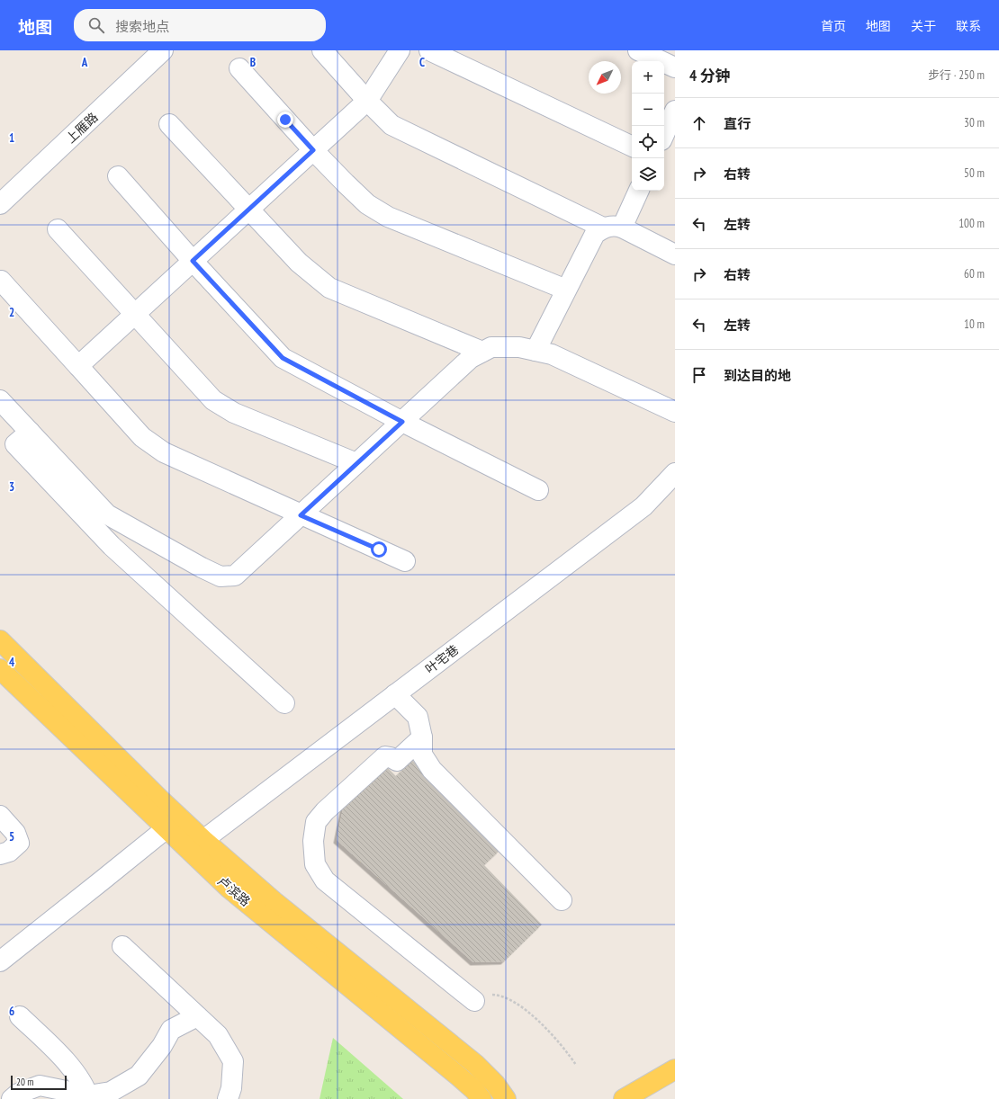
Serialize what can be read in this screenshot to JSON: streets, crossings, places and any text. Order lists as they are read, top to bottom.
{
  "streets": {
    "main road": ["卢滨路"],
    "street": ["上雁路", "叶宅巷"]
  },
  "scale_bar": "20 m",
  "north": "bottom left",
  "page": {
    "header": "地图",
    "search": "搜索地点",
    "nav": [
      "首页",
      "地图",
      "关于",
      "联系"
    ],
    "heading": ["4 分钟", "步行 · 250 m"],
    "map_buttons": ["+", "−"],
    "list": [
      ["直行", "30 m"],
      ["右转", "50 m"],
      ["左转", "100 m"],
      ["右转", "60 m"],
      ["左转", "10 m"],
      "到达目的地"
    ],
    "scale": "20 m"
  },
  "grid": {
    "columns": ["A", "B", "C"],
    "rows": [
      "1",
      "2",
      "3",
      "4",
      "5",
      "6"
    ]
  }
}
